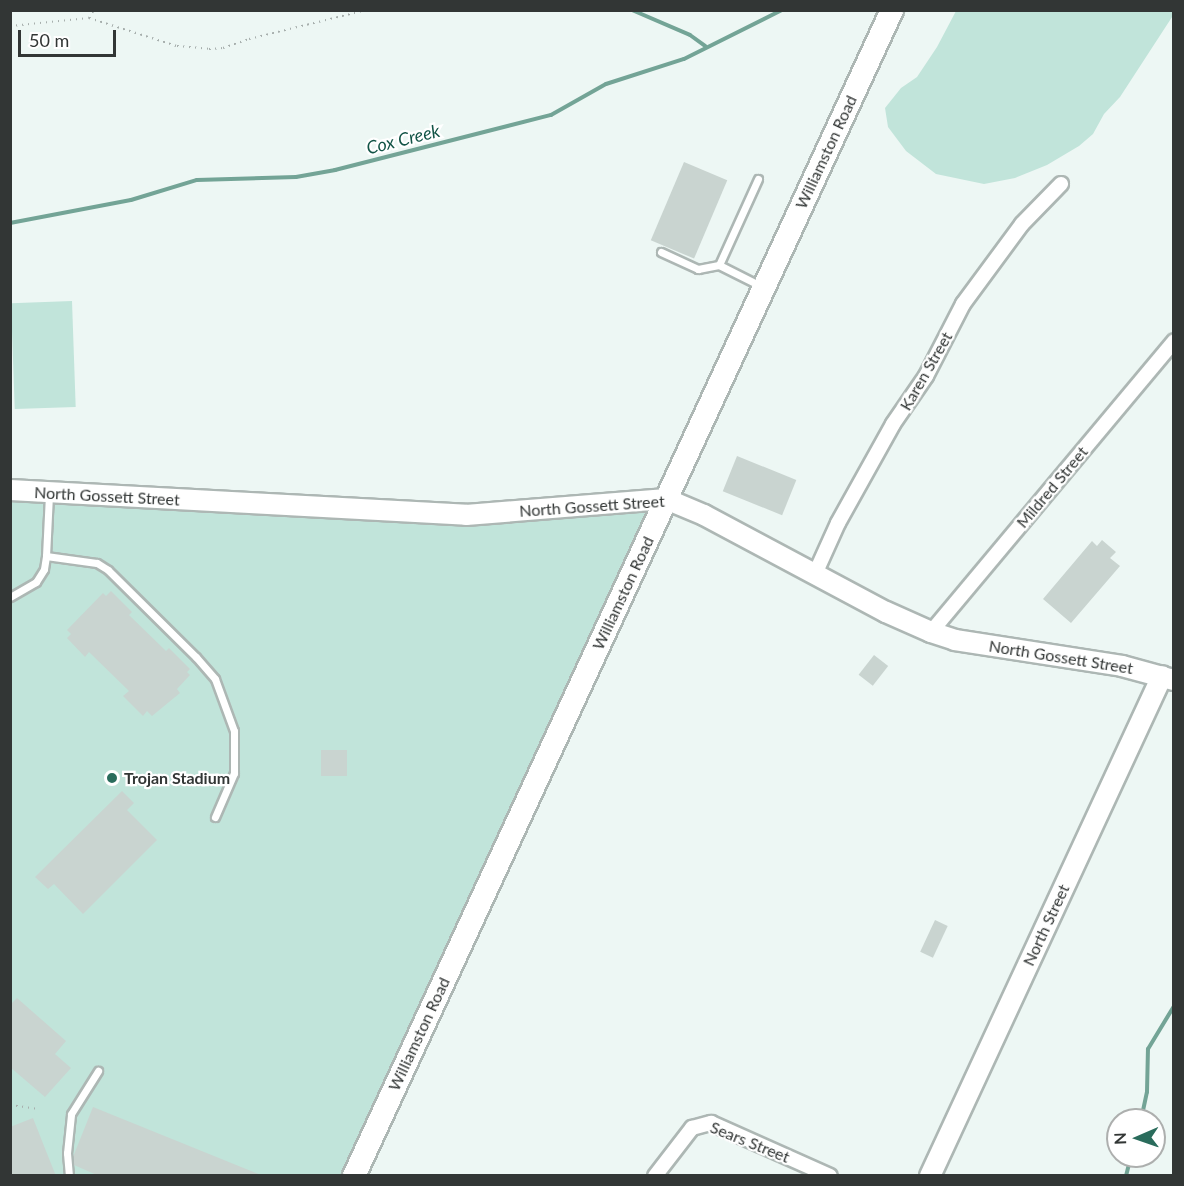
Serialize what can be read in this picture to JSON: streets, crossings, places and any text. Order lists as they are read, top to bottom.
{
  "streets": {
    "main road": ["Williamston Road"],
    "street": [
      "Karen Street",
      "Mildred Street",
      "North Gossett Street",
      "North Street",
      "Sears Street"
    ]
  },
  "crossings": [
    ["Williamston Road", "North Gossett Street"],
    ["Karen Street", "North Gossett Street"],
    ["Mildred Street", "North Gossett Street"],
    ["North Gossett Street", "North Street"]
  ],
  "water": ["Cox Creek"],
  "places": ["Trojan Stadium"],
  "scale_bar": "50 m",
  "north": "left"
}
